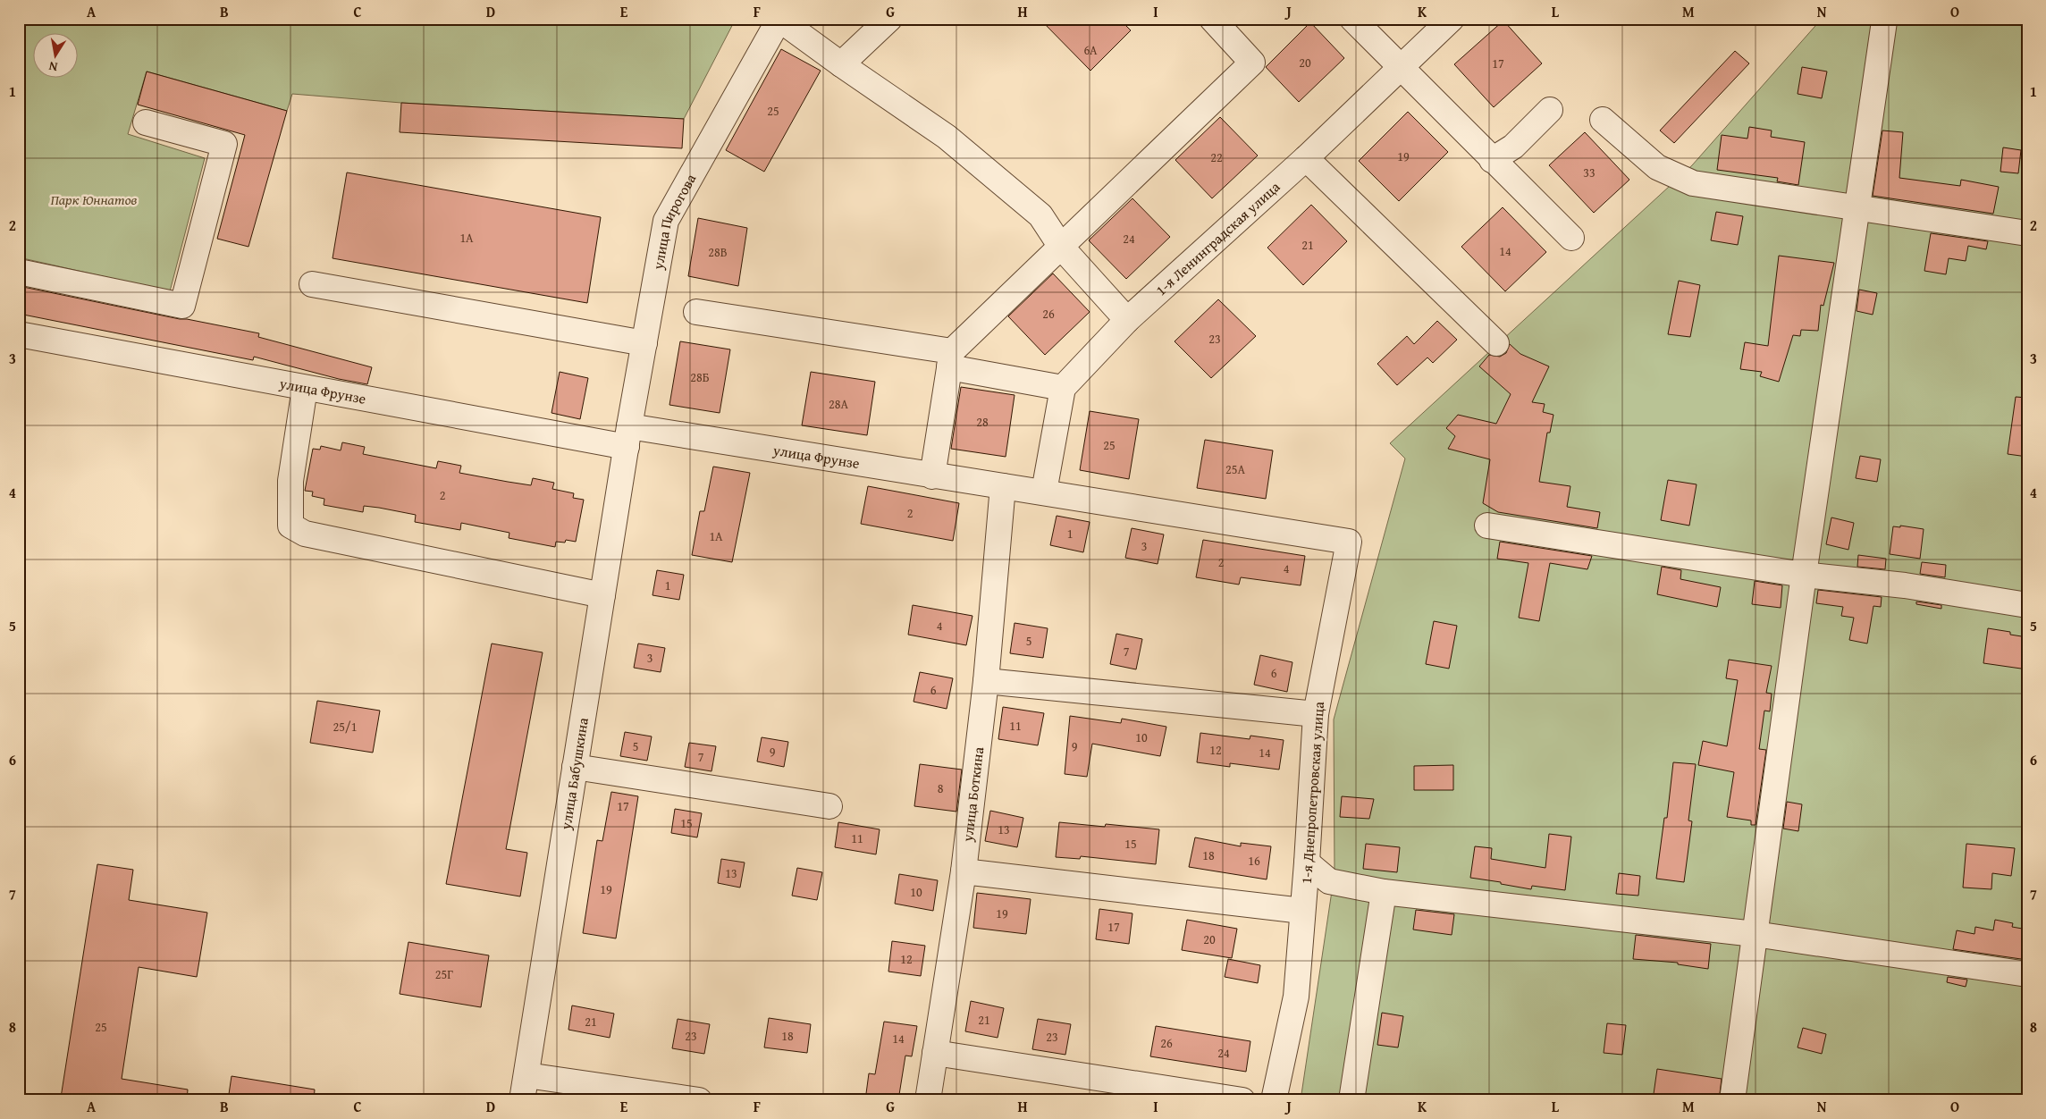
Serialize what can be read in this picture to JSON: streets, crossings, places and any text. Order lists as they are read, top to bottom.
{
  "streets": {
    "street": [
      "улица Пирогова",
      "1-я Ленинградская улица",
      "улица Фрунзе",
      "улица Бабушкина",
      "1-я Днепропетровская улица",
      "улица Боткина"
    ]
  },
  "crossings": [
    ["улица Пирогова", "улица Фрунзе"],
    ["улица Пирогова", "улица Бабушкина"],
    ["улица Фрунзе", "улица Бабушкина"],
    ["улица Фрунзе", "1-я Днепропетровская улица"],
    ["улица Фрунзе", "улица Боткина"],
    ["1-я Днепропетровская улица", "улица Боткина"]
  ],
  "parks": ["Парк Юннатов"],
  "house_numbers": [
    "6А",
    "20",
    "17",
    "25",
    "19",
    "22",
    "33",
    "1А",
    "24",
    "21",
    "14",
    "28В",
    "26",
    "23",
    "28Б",
    "28А",
    "28",
    "25",
    "25А",
    "2",
    "2",
    "1",
    "1А",
    "3",
    "2",
    "4",
    "1",
    "4",
    "5",
    "7",
    "3",
    "6",
    "6",
    "11",
    "25/1",
    "10",
    "5",
    "9",
    "12",
    "9",
    "14",
    "7",
    "8",
    "17",
    "15",
    "13",
    "11",
    "15",
    "18",
    "16",
    "13",
    "19",
    "10",
    "19",
    "17",
    "20",
    "12",
    "25Г",
    "21",
    "21",
    "25",
    "23",
    "18",
    "23",
    "14",
    "26",
    "24"
  ],
  "north": "bottom",
  "grid": {
    "columns": [
      "A",
      "B",
      "C",
      "D",
      "E",
      "F",
      "G",
      "H",
      "I",
      "J",
      "K",
      "L",
      "M",
      "N",
      "O"
    ],
    "rows": [
      "1",
      "2",
      "3",
      "4",
      "5",
      "6",
      "7",
      "8"
    ]
  }
}
